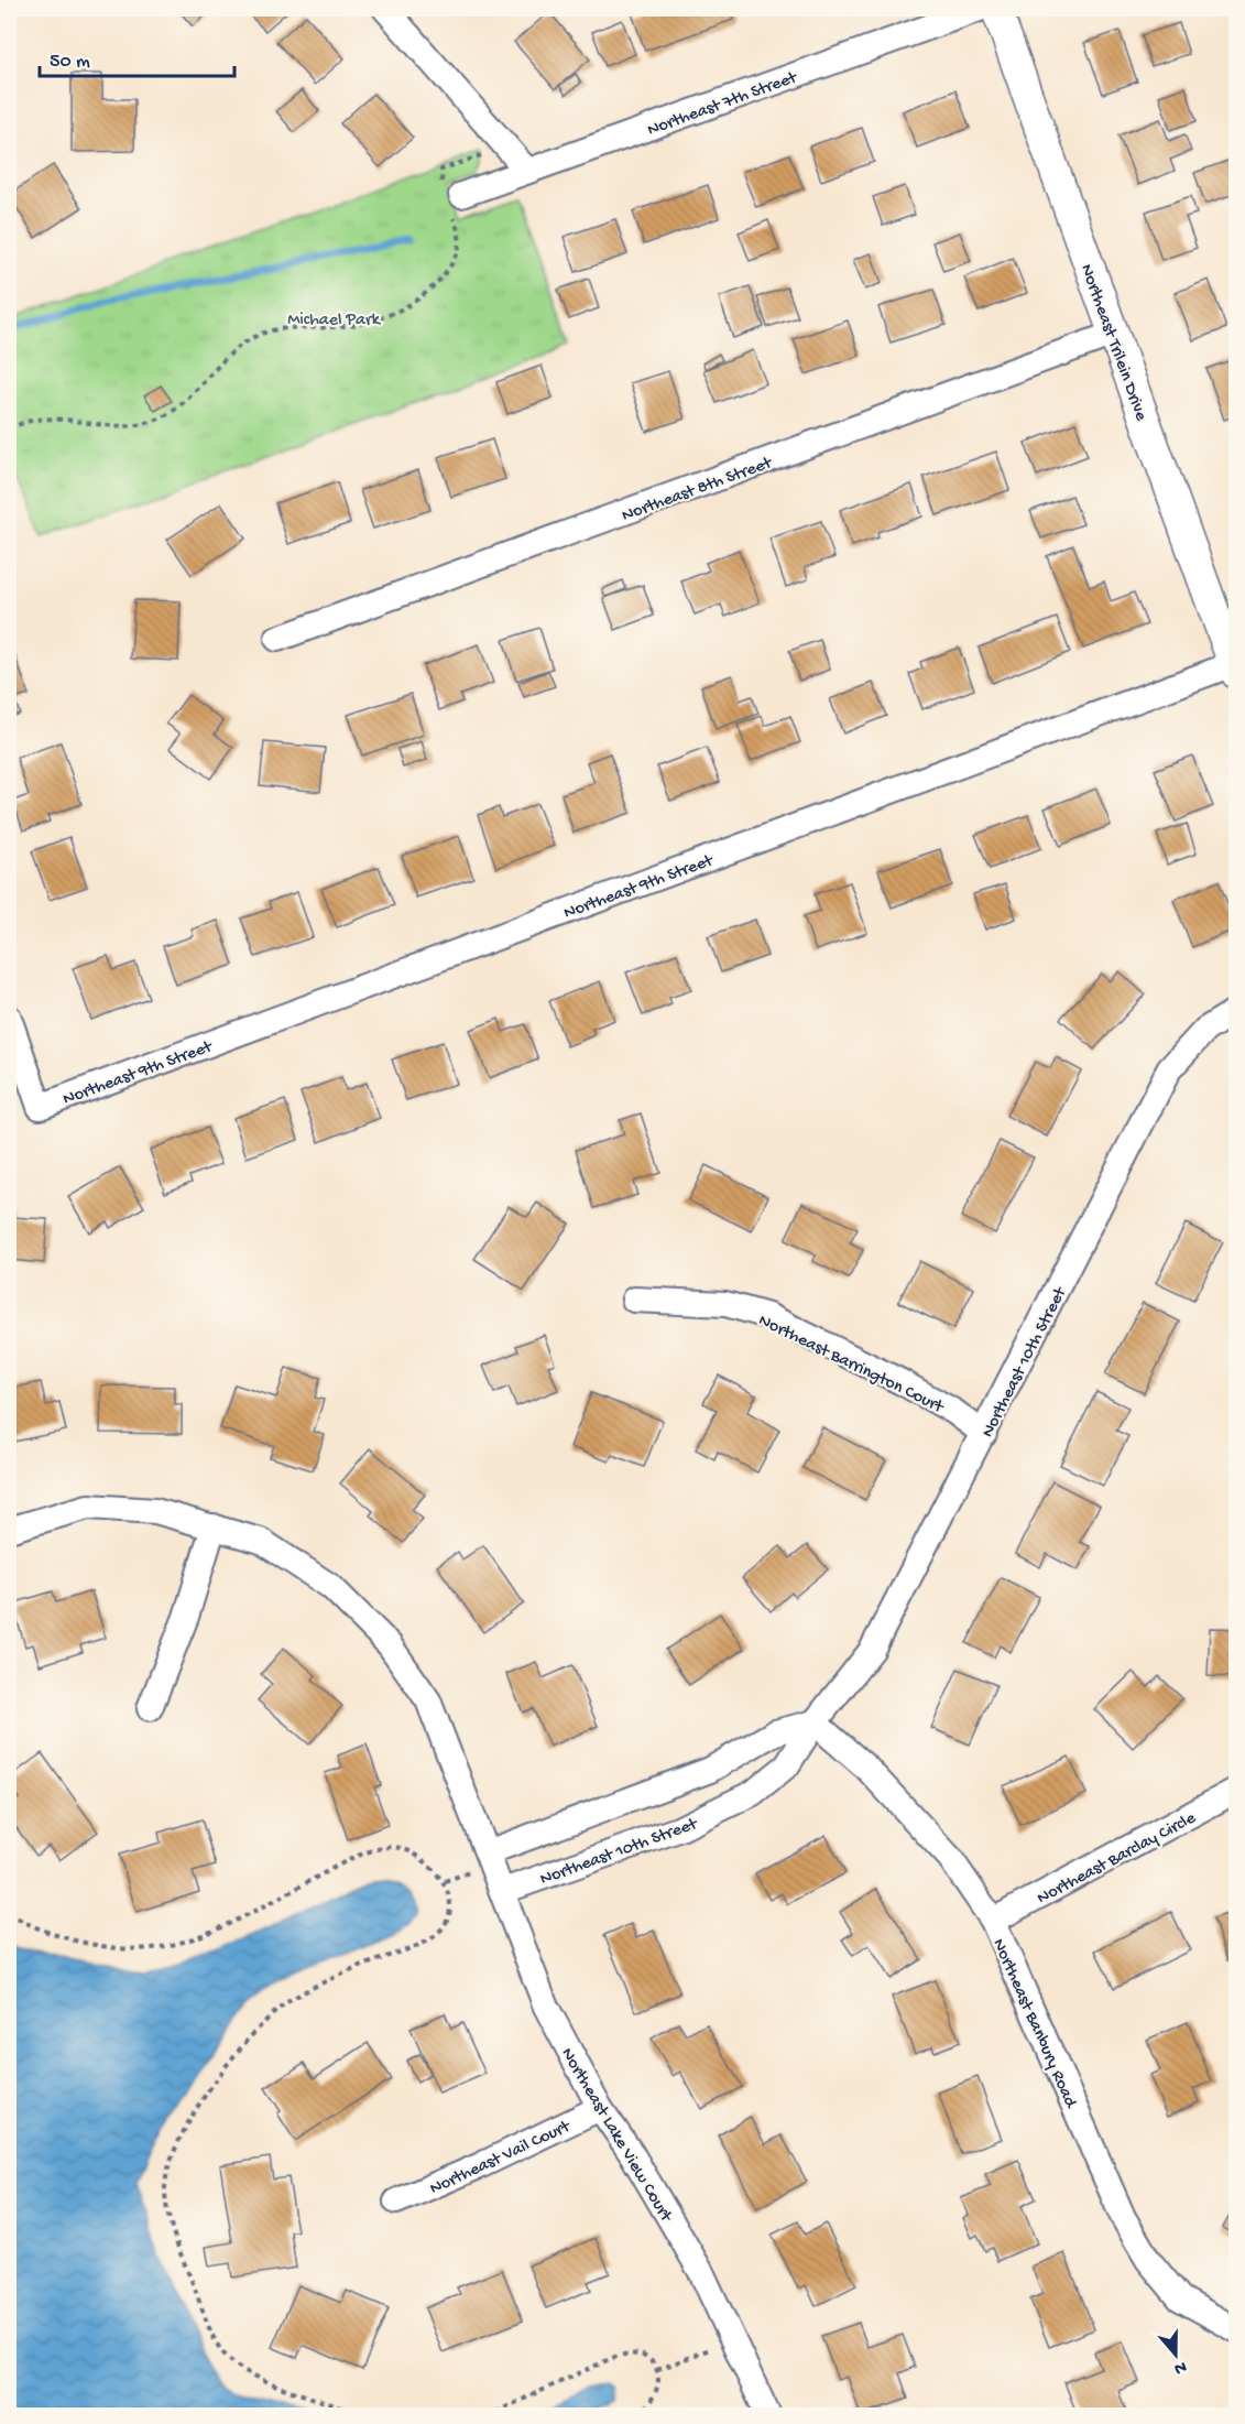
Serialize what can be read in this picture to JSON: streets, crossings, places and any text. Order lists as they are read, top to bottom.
{
  "streets": {
    "street": [
      "Northeast 7th Street",
      "Northeast Trilein Drive",
      "Northeast 8th Street",
      "Northeast 9th Street",
      "Northeast Barrington Court",
      "Northeast 10th Street",
      "Northeast Barclay Circle",
      "Northeast Banbury Road",
      "Northeast Lake View Court",
      "Northeast Vail Court"
    ]
  },
  "crossings": [
    ["Northeast Trilein Drive", "Northeast 8th Street"],
    ["Northeast Trilein Drive", "Northeast 9th Street"],
    ["Northeast Barrington Court", "Northeast 10th Street"],
    ["Northeast 10th Street", "Northeast Banbury Road"],
    ["Northeast 10th Street", "Northeast Lake View Court"],
    ["Northeast Barclay Circle", "Northeast Banbury Road"],
    ["Northeast Lake View Court", "Northeast Vail Court"]
  ],
  "parks": ["Michael Park"],
  "scale_bar": "50 m",
  "north": "bottom"
}
